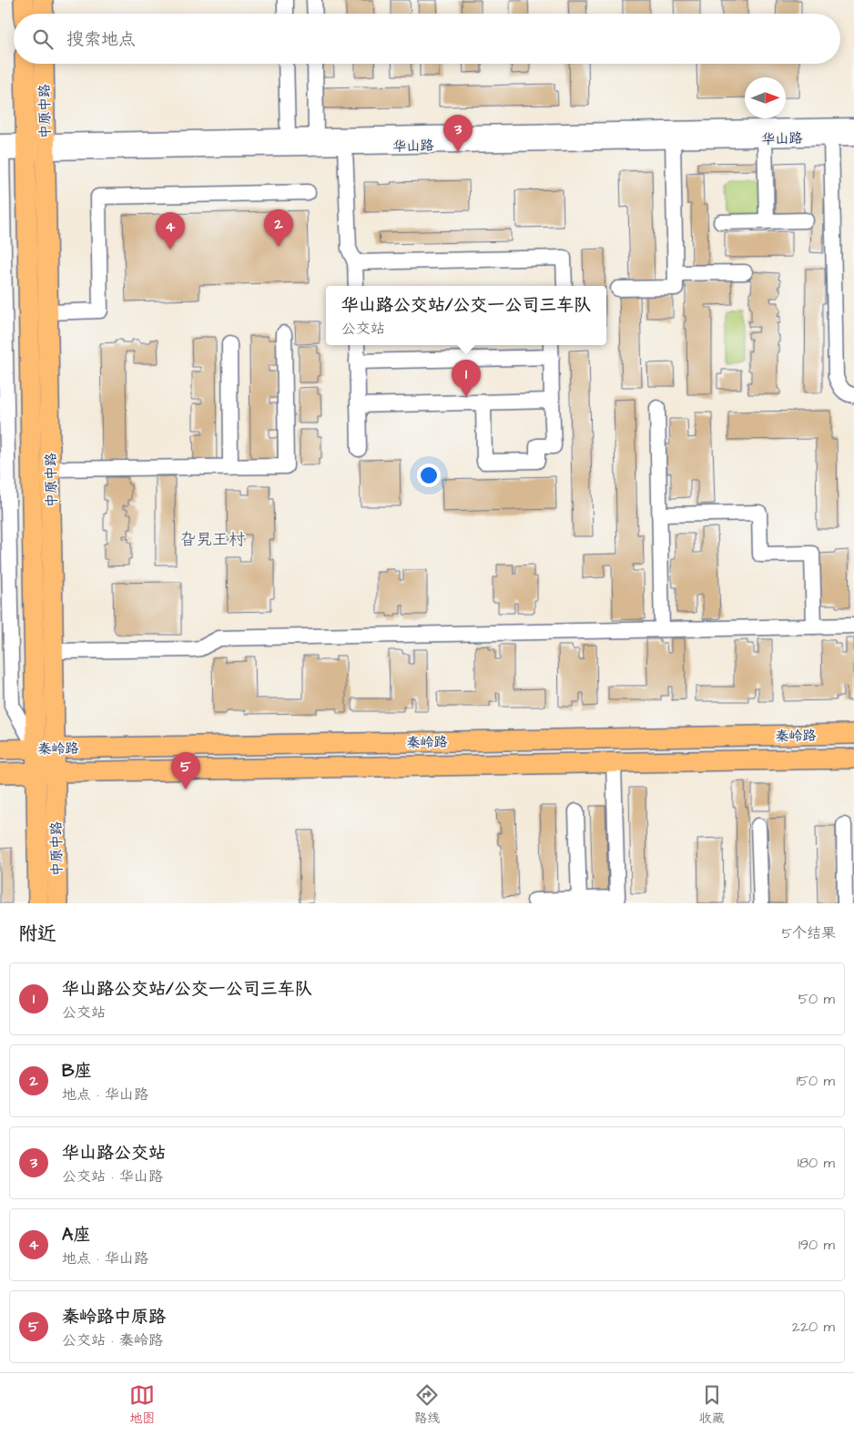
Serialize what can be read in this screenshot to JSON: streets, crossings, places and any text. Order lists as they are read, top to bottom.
{
  "streets": {
    "main road": ["中原中路", "秦岭路"],
    "street": ["华山路"]
  },
  "crossings": [
    ["中原中路", "华山路"],
    ["中原中路", "秦岭路"]
  ],
  "districts": ["旮旯王村"],
  "north": "right",
  "page": {
    "search": "搜索地点",
    "pins": [
      "3",
      "2",
      "4",
      "1",
      "5"
    ],
    "popup": ["华山路公交站/公交一公司三车队", "公交站"],
    "heading": ["附近", "5个结果"],
    "list": [
      {
        "mark": "1",
        "name": "华山路公交站/公交一公司三车队",
        "note": "公交站",
        "value": "50 m"
      },
      {
        "mark": "2",
        "name": "B座",
        "note": "地点 · 华山路",
        "value": "150 m"
      },
      {
        "mark": "3",
        "name": "华山路公交站",
        "note": "公交站 · 华山路",
        "value": "180 m"
      },
      {
        "mark": "4",
        "name": "A座",
        "note": "地点 · 华山路",
        "value": "190 m"
      },
      {
        "mark": "5",
        "name": "秦岭路中原路",
        "note": "公交站 · 秦岭路",
        "value": "220 m"
      }
    ],
    "nav": ["地图", "路线", "收藏"]
  }
}
